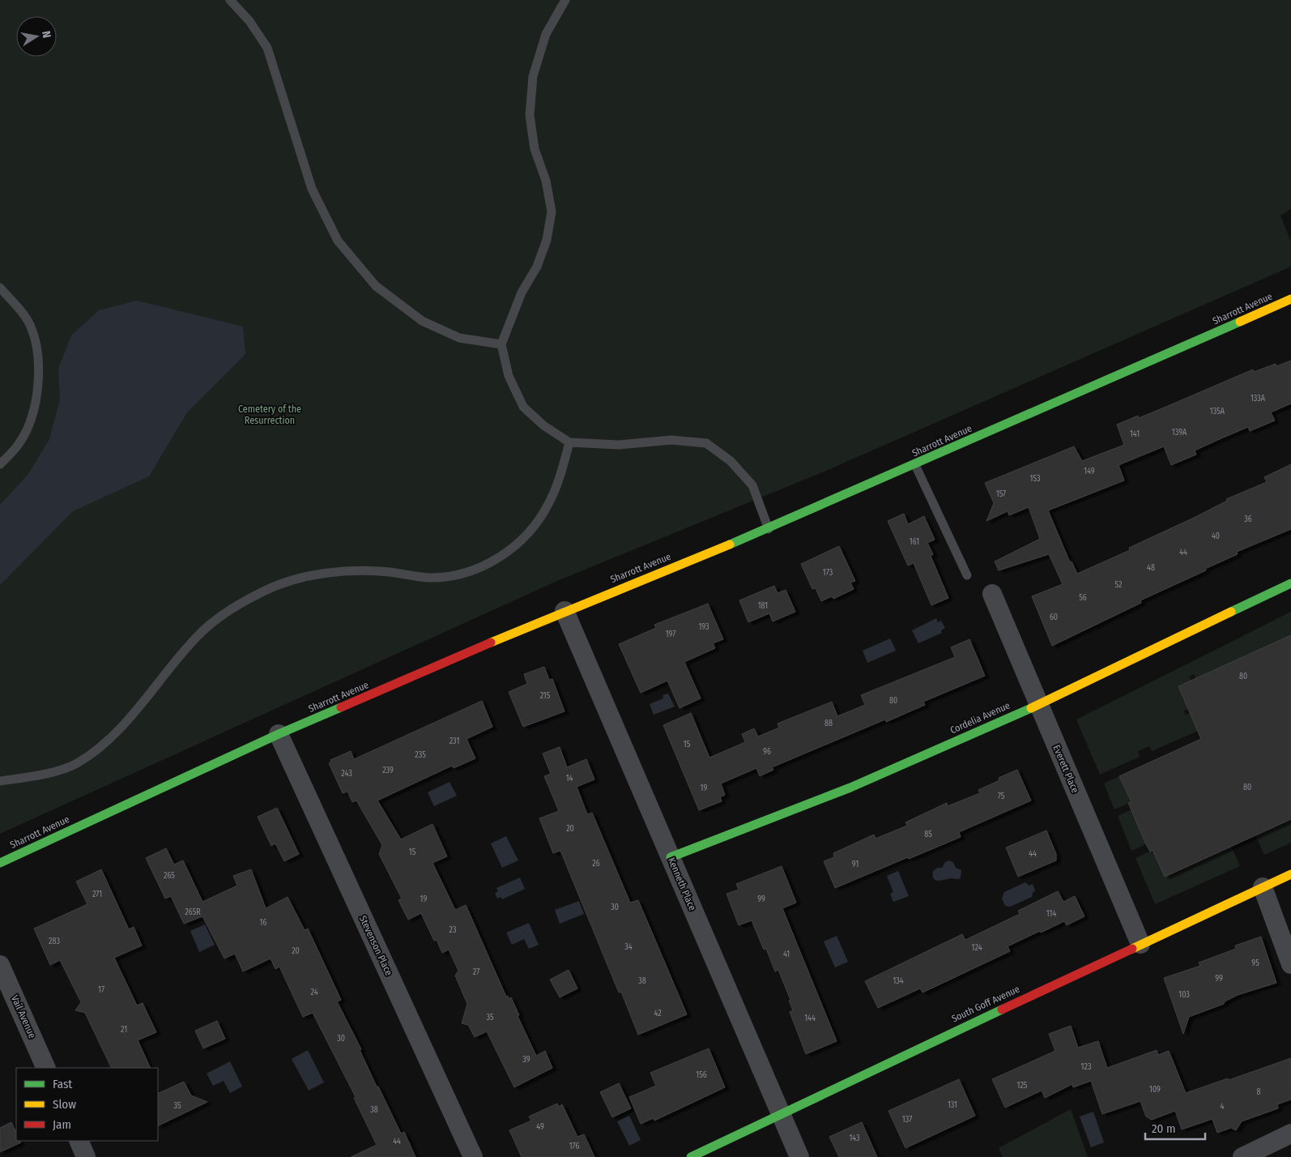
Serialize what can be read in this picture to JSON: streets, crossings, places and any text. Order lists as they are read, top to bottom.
{
  "streets": {
    "street": [
      "Sharrott Avenue",
      "Cordelia Avenue",
      "Everett Place",
      "Kenneth Place",
      "Stevenson Place",
      "South Goff Avenue",
      "Vail Avenue"
    ]
  },
  "crossings": [
    ["Sharrott Avenue", "Kenneth Place"],
    ["Sharrott Avenue", "Stevenson Place"],
    ["Cordelia Avenue", "Everett Place"],
    ["Cordelia Avenue", "Kenneth Place"],
    ["Everett Place", "South Goff Avenue"],
    ["Kenneth Place", "South Goff Avenue"]
  ],
  "parks": ["Cemetery of the Resurrection"],
  "house_numbers": [
    "133A",
    "135A",
    "139A",
    "141",
    "149",
    "153",
    "157",
    "36",
    "40",
    "161",
    "44",
    "48",
    "173",
    "52",
    "56",
    "181",
    "60",
    "193",
    "197",
    "80",
    "215",
    "80",
    "88",
    "231",
    "15",
    "96",
    "235",
    "239",
    "243",
    "14",
    "80",
    "19",
    "75",
    "20",
    "85",
    "15",
    "44",
    "26",
    "91",
    "265",
    "271",
    "19",
    "99",
    "30",
    "265R",
    "114",
    "16",
    "23",
    "283",
    "34",
    "124",
    "20",
    "41",
    "95",
    "27",
    "99",
    "38",
    "134",
    "17",
    "24",
    "103",
    "42",
    "35",
    "144",
    "21",
    "30",
    "39",
    "123",
    "156",
    "125",
    "109",
    "8",
    "131",
    "35",
    "4",
    "38",
    "137",
    "49",
    "143",
    "44",
    "176"
  ],
  "legend": ["Fast", "Slow", "Jam"],
  "scale_bar": "20 m",
  "north": "right"
}
